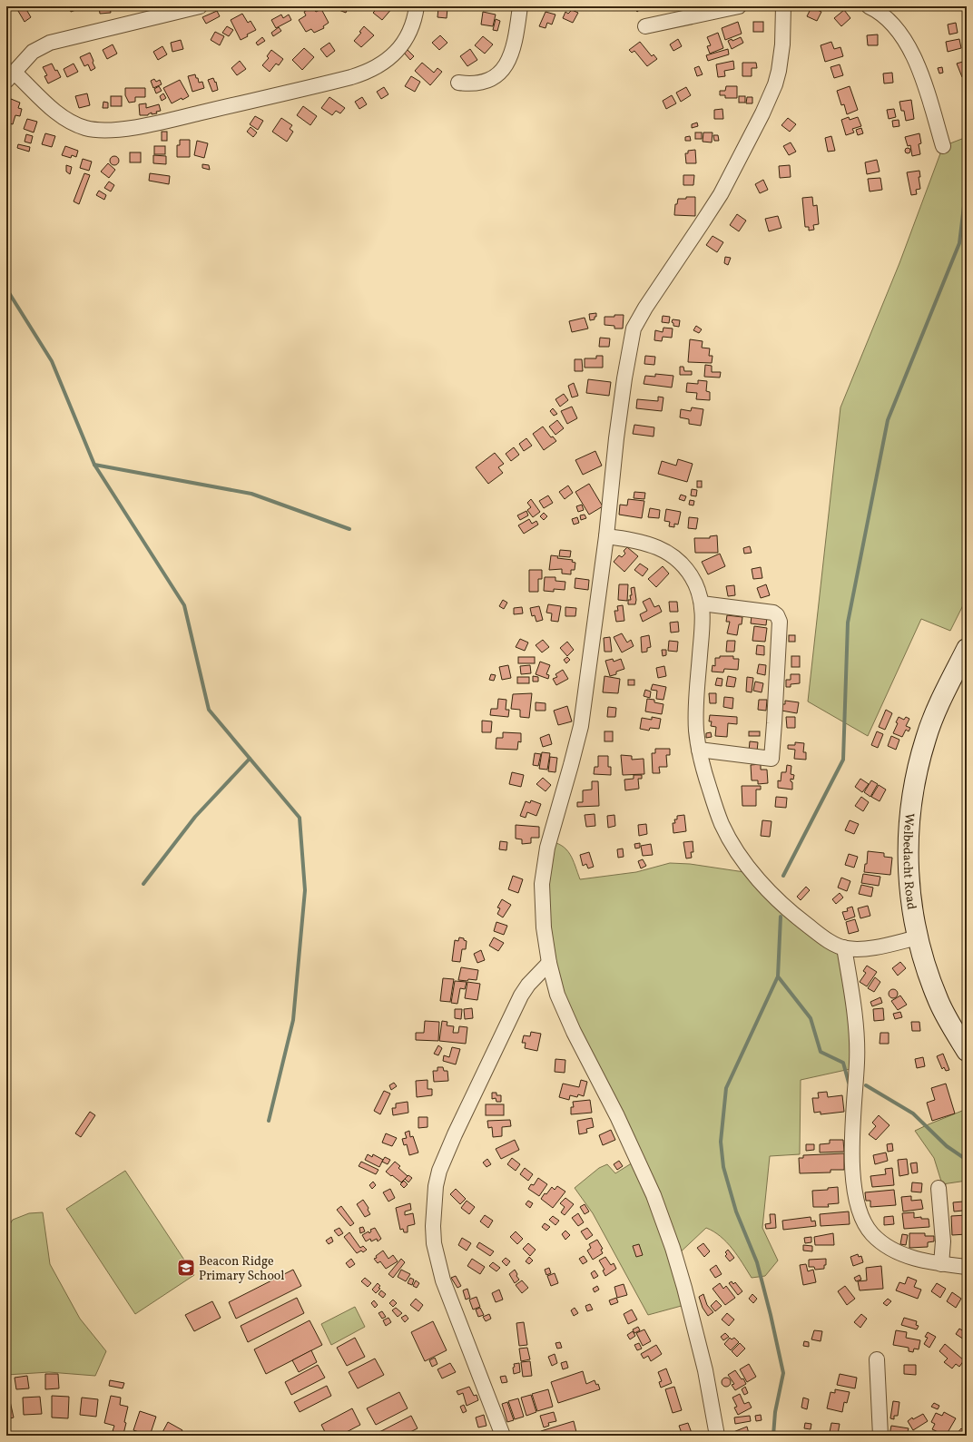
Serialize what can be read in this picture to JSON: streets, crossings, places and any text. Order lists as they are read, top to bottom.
{
  "streets": {
    "street": ["Welbedacht Road"]
  },
  "places": {
    "school or university": ["Beacon Ridge Primary School"]
  }
}
